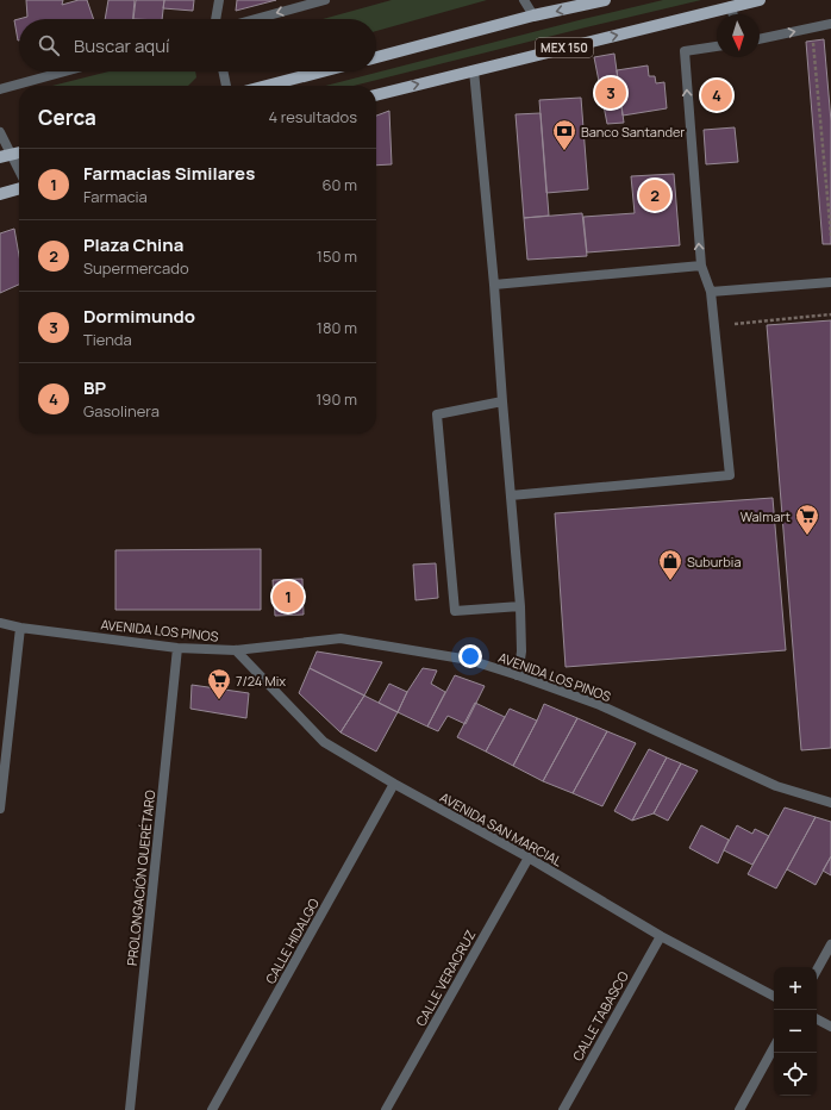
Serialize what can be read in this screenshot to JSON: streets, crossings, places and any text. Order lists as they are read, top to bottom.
{
  "streets": {
    "main road": ["MEX 150"],
    "street": [
      "AVENIDA LOS PINOS",
      "AVENIDA SAN MARCIAL",
      "PROLONGACIÓN QUERÉTARO",
      "CALLE HIDALGO",
      "CALLE VERACRUZ",
      "CALLE TABASCO"
    ]
  },
  "crossings": [
    ["AVENIDA LOS PINOS", "AVENIDA SAN MARCIAL"],
    ["AVENIDA LOS PINOS", "PROLONGACIÓN QUERÉTARO"],
    ["AVENIDA SAN MARCIAL", "CALLE HIDALGO"],
    ["AVENIDA SAN MARCIAL", "CALLE VERACRUZ"],
    ["AVENIDA SAN MARCIAL", "CALLE TABASCO"]
  ],
  "places": {
    "bank": ["Banco Santander"],
    "supermarket": ["Walmart", "7/24 Mix"],
    "shop": ["Suburbia"]
  },
  "north": "bottom",
  "page": {
    "search": "Buscar aquí",
    "pins": [
      "3",
      "4",
      "2",
      "1"
    ],
    "heading": ["Cerca", "4 resultados"],
    "list": [
      {
        "mark": "1",
        "name": "Farmacias Similares",
        "note": "Farmacia",
        "value": "60 m"
      },
      {
        "mark": "2",
        "name": "Plaza China",
        "note": "Supermercado",
        "value": "150 m"
      },
      {
        "mark": "3",
        "name": "Dormimundo",
        "note": "Tienda",
        "value": "180 m"
      },
      {
        "mark": "4",
        "name": "BP",
        "note": "Gasolinera",
        "value": "190 m"
      }
    ],
    "map_buttons": ["+", "−"]
  }
}
